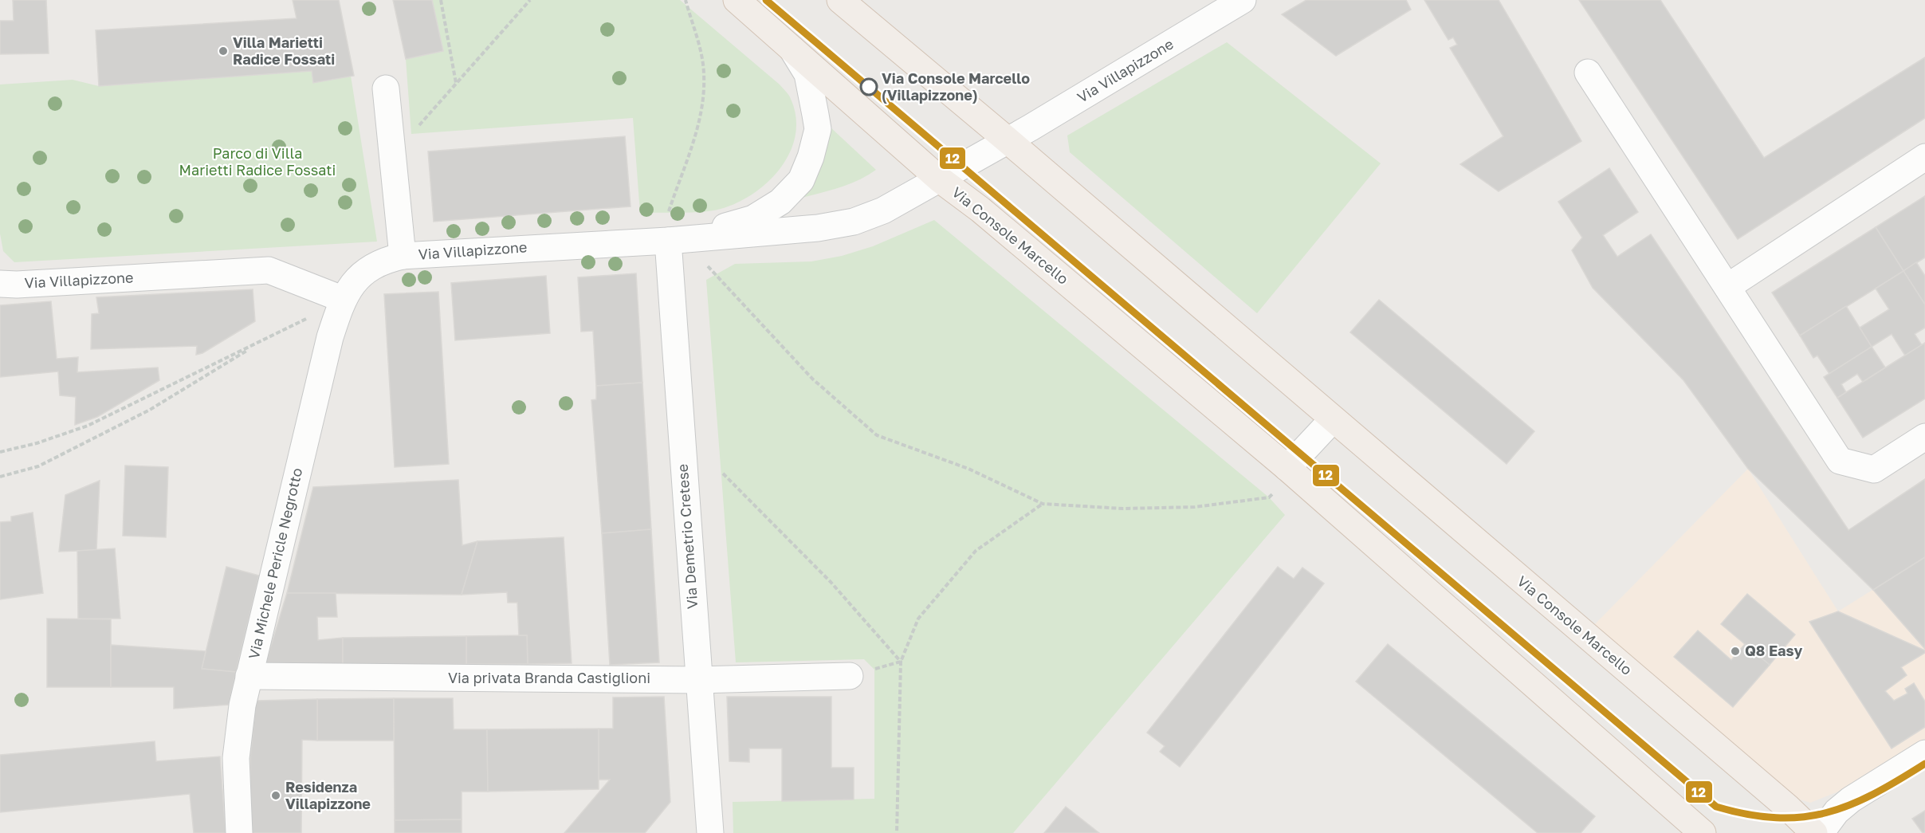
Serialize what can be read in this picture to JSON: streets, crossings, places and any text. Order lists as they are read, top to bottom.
{
  "streets": {
    "main road": ["Via Console Marcello"],
    "street": [
      "Via Villapizzone",
      "Via Demetrio Cretese",
      "Via Michele Pericle Negrotto",
      "Via privata Branda Castiglioni"
    ]
  },
  "crossings": [
    ["Via Villapizzone", "Via Console Marcello"],
    ["Via Villapizzone", "Via Demetrio Cretese"],
    ["Via Villapizzone", "Via Michele Pericle Negrotto"],
    ["Via Demetrio Cretese", "Via privata Branda Castiglioni"],
    ["Via Michele Pericle Negrotto", "Via privata Branda Castiglioni"]
  ],
  "parks": ["Parco di Villa Marietti Radice Fossati"],
  "places": [
    "Villa Marietti Radice Fossati",
    "Via Console Marcello (Villapizzone)",
    "Q8 Easy",
    "Residenza Villapizzone"
  ],
  "lines": ["transit line 12"]
}
